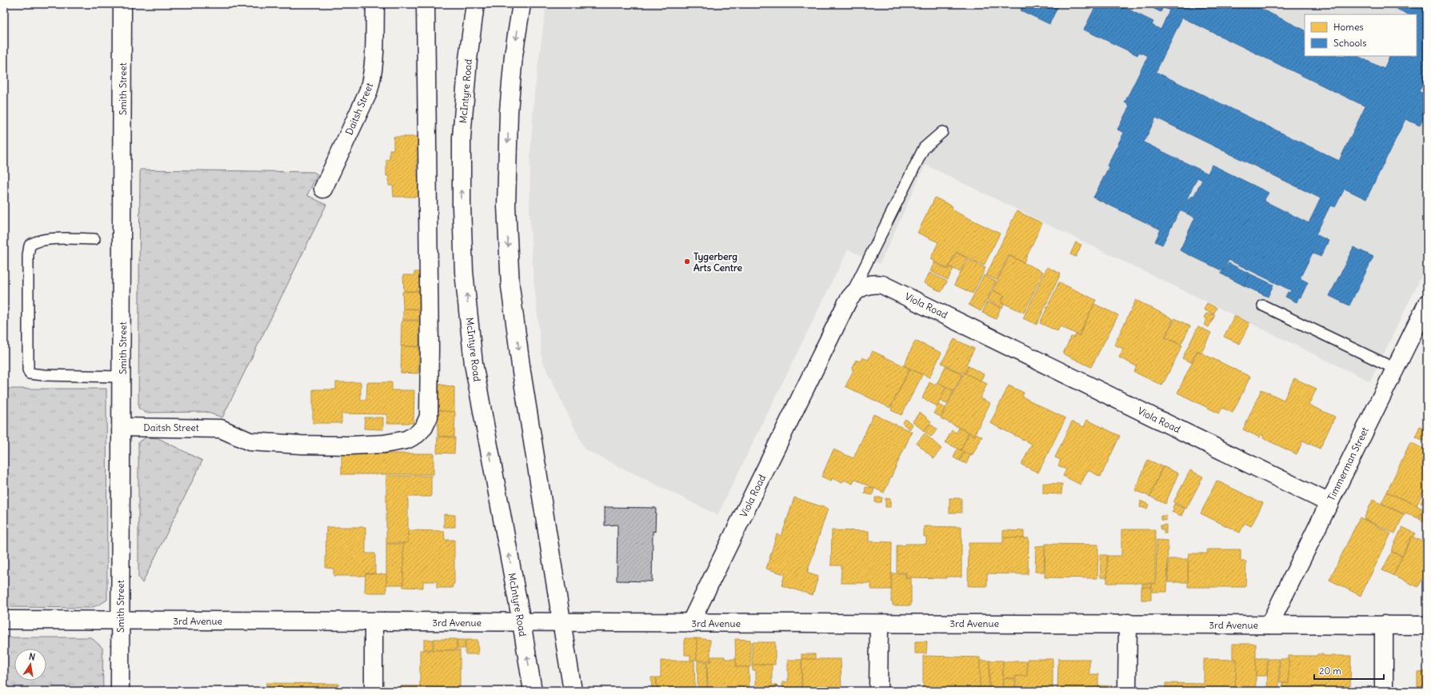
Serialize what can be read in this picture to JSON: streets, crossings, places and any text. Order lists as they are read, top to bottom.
{
  "streets": {
    "street": [
      "Smith Street",
      "McIntyre Road",
      "Daitsh Street",
      "Viola Road",
      "Timmerman Street",
      "3rd Avenue"
    ]
  },
  "crossings": [
    ["Smith Street", "Daitsh Street"],
    ["Smith Street", "3rd Avenue"],
    ["McIntyre Road", "3rd Avenue"],
    ["Viola Road", "Timmerman Street"],
    ["Viola Road", "3rd Avenue"],
    ["Timmerman Street", "3rd Avenue"]
  ],
  "places": ["Tygerberg Arts Centre"],
  "legend": ["Homes", "Schools"],
  "scale_bar": "20 m",
  "north": "top"
}
